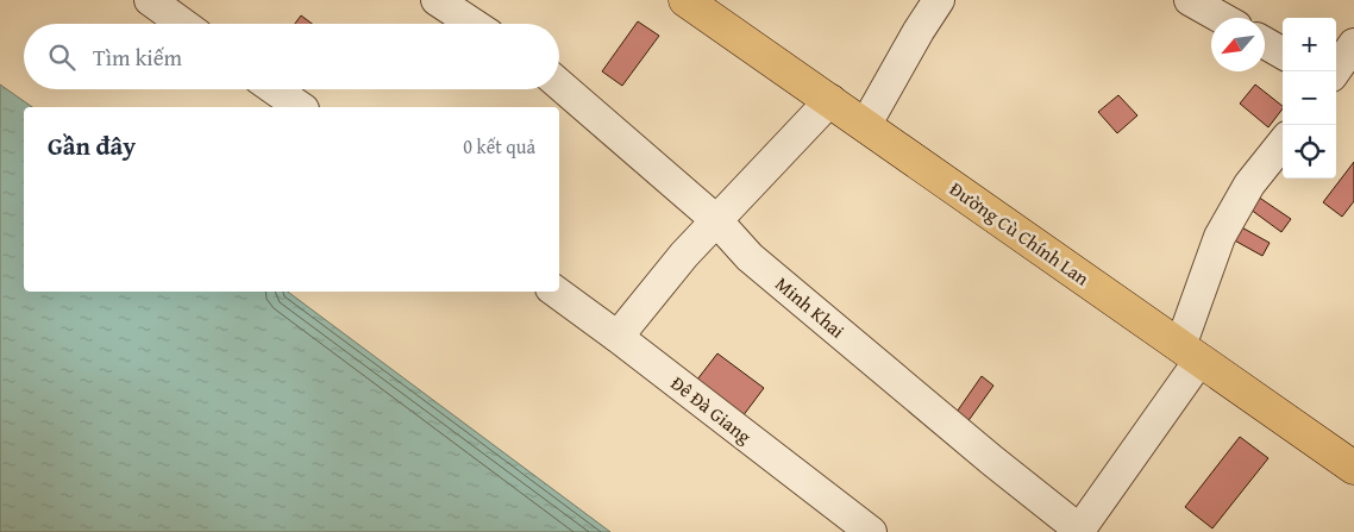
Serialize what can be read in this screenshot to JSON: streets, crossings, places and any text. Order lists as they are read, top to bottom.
{
  "streets": {
    "main road": ["Đường Cù Chính Lan"],
    "street": ["Minh Khai", "Đê Đà Giang"]
  },
  "north": "bottom left",
  "page": {
    "map_buttons": ["+", "−"],
    "search": "Tìm kiếm",
    "heading": ["Gần đây", "0 kết quả"]
  }
}
